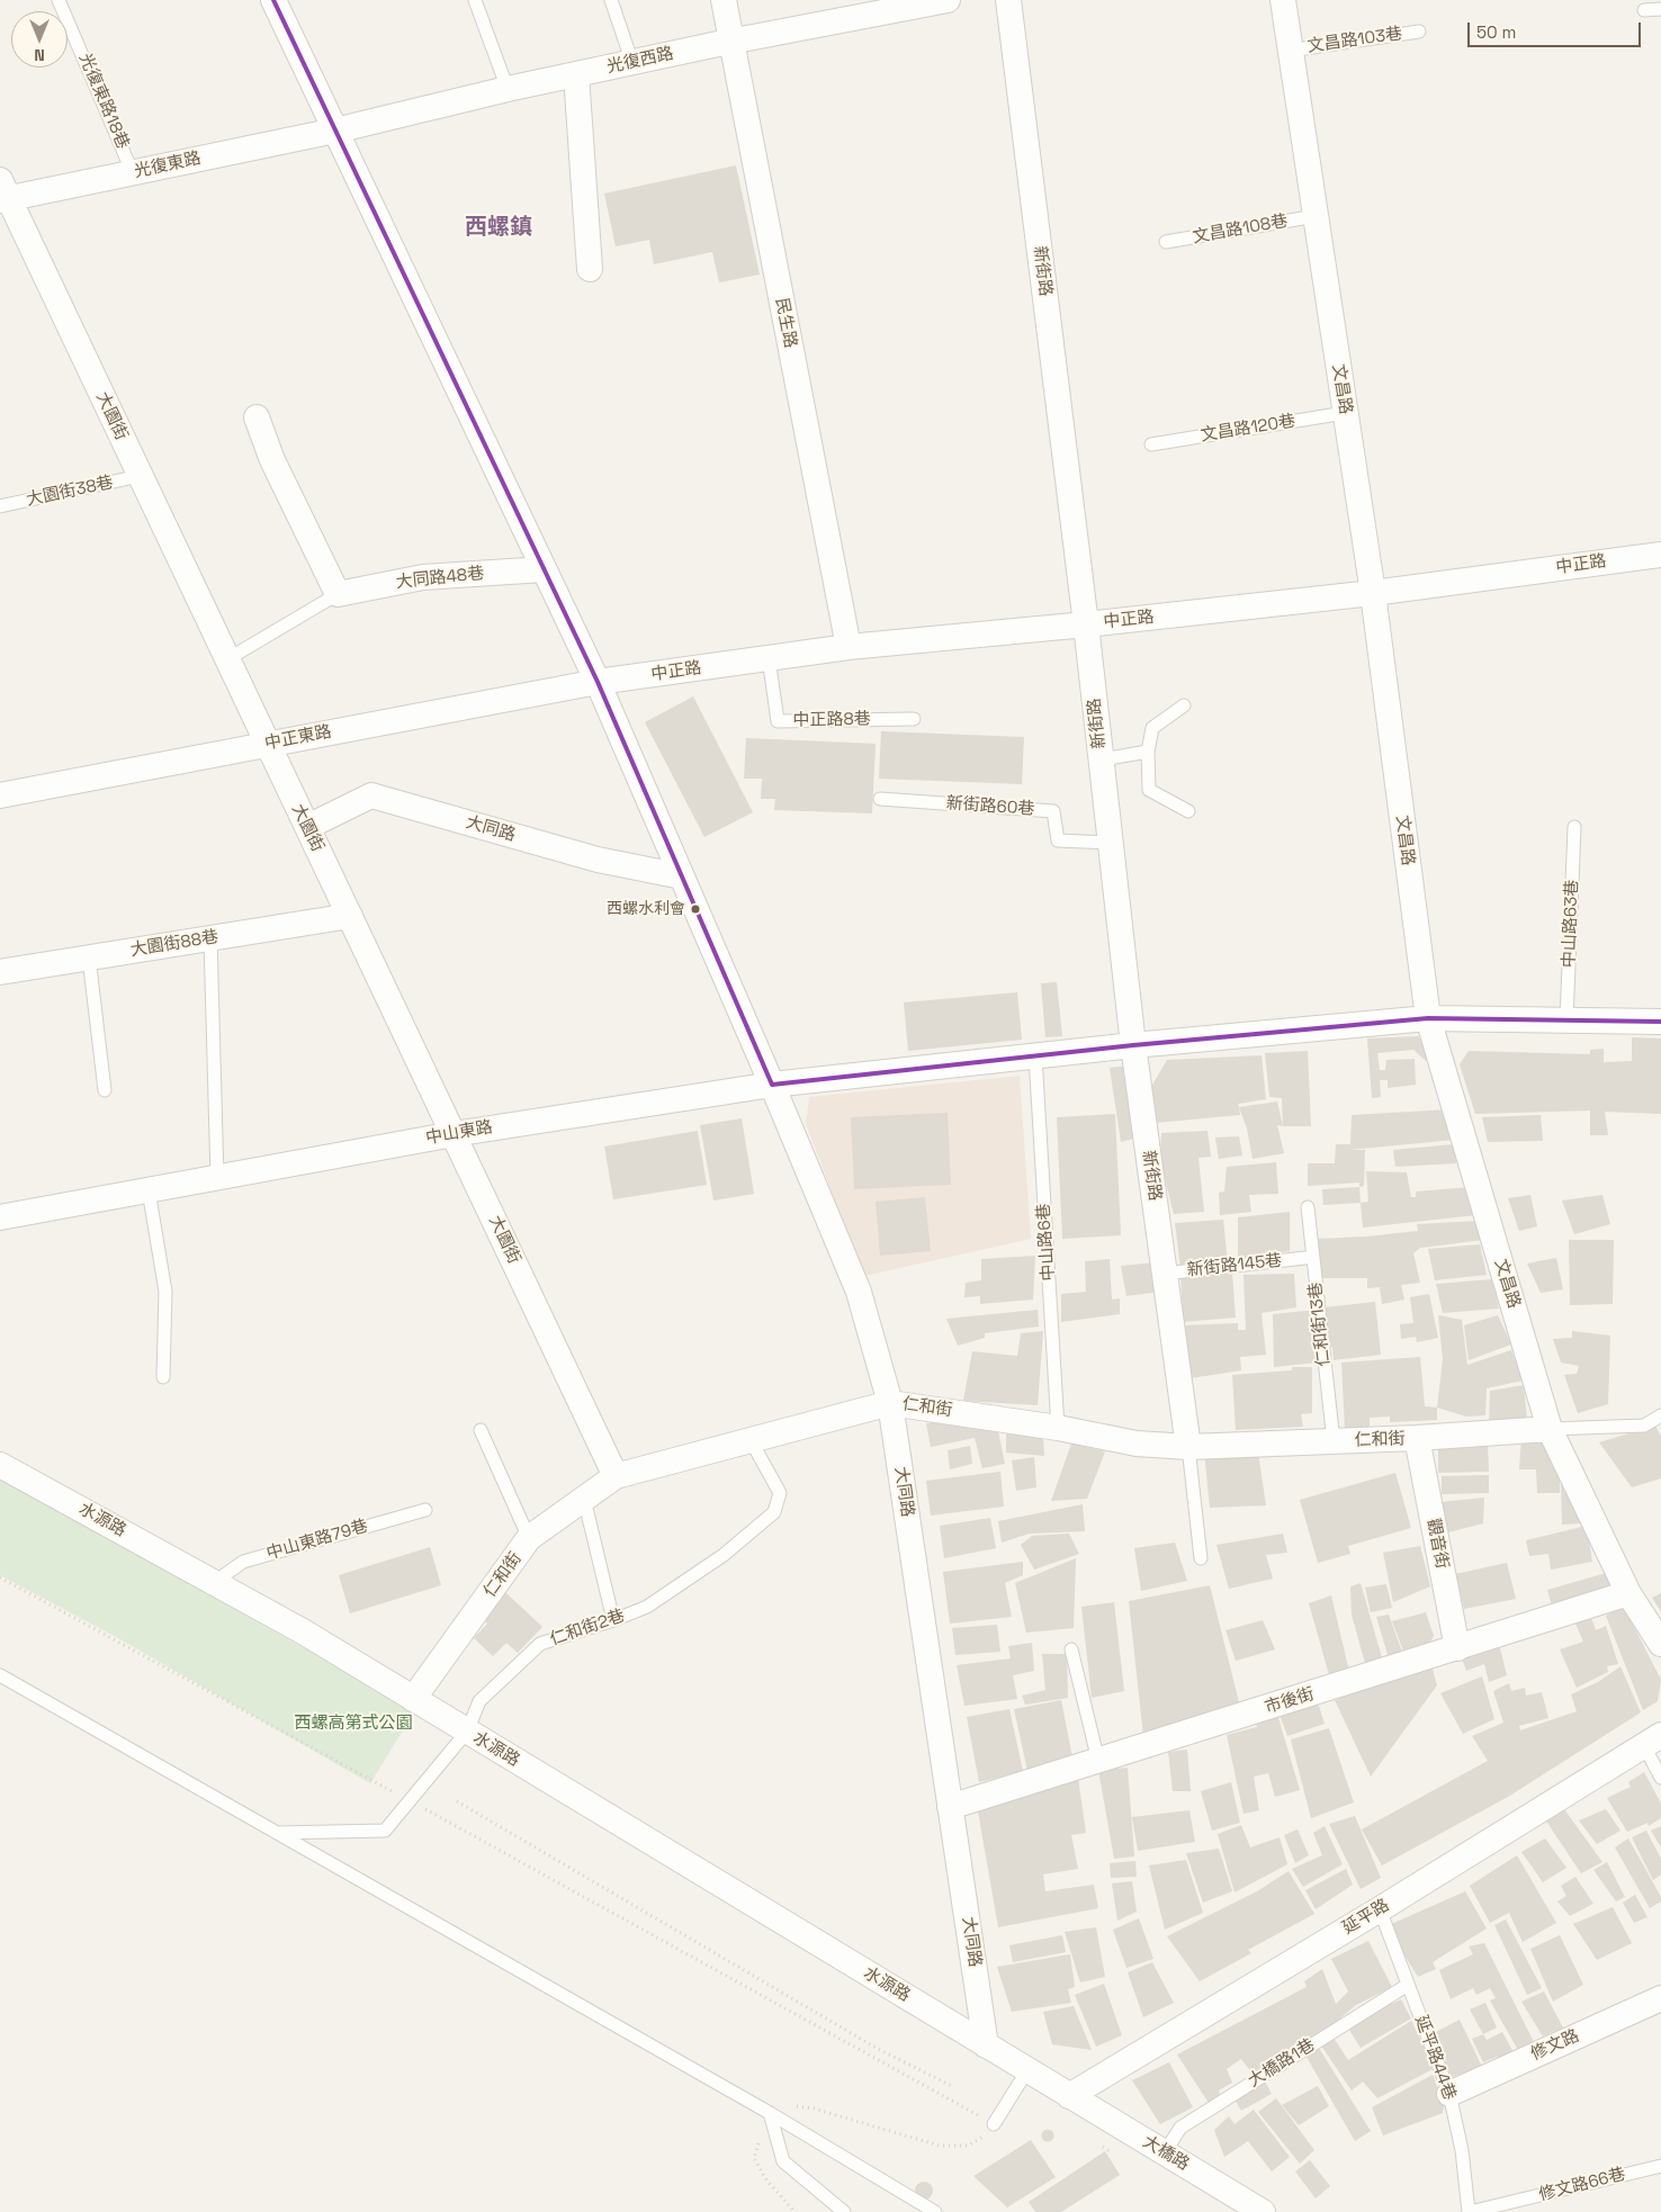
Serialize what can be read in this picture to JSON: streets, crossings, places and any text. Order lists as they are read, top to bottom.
{
  "streets": {
    "street": [
      "光復西路",
      "光復東路",
      "新街路",
      "民生路",
      "文昌路",
      "大園街",
      "中正路",
      "大同路48巷",
      "中正東路",
      "大同路",
      "大園街88巷",
      "中山東路",
      "仁和街",
      "水源路",
      "觀音街",
      "市後街",
      "延平路",
      "修文路",
      "大橋路"
    ],
    "lane": [
      "文昌路103巷",
      "光復東路18巷",
      "文昌路108巷",
      "文昌路120巷",
      "大園街38巷",
      "中正路8巷",
      "新街路60巷",
      "中山路63巷",
      "中山路6巷",
      "新街路145巷",
      "仁和街13巷",
      "中山東路79巷",
      "仁和街2巷",
      "延平路44巷",
      "大橋路1巷",
      "修文路66巷"
    ]
  },
  "crossings": [
    ["文昌路103巷", "文昌路"],
    ["光復西路", "光復東路"],
    ["光復西路", "民生路"],
    ["光復西路", "大同路"],
    ["光復東路18巷", "光復東路"],
    ["光復東路", "大園街"],
    ["光復東路", "大同路"],
    ["文昌路108巷", "文昌路"],
    ["新街路", "中正路"],
    ["新街路", "新街路60巷"],
    ["新街路", "中山東路"],
    ["新街路", "新街路145巷"],
    ["新街路", "仁和街"],
    ["民生路", "中正路"],
    ["文昌路", "文昌路120巷"],
    ["文昌路", "中正路"],
    ["文昌路", "中山東路"],
    ["文昌路", "仁和街"],
    ["文昌路", "市後街"],
    ["大園街", "大園街38巷"],
    ["大園街", "大同路48巷"],
    ["大園街", "中正東路"],
    ["大園街", "大同路"],
    ["大園街", "大園街88巷"],
    ["大園街", "中山東路"],
    ["大園街", "仁和街"],
    ["中正路", "中正路8巷"],
    ["中正路", "中正東路"],
    ["中正路", "大同路"],
    ["大同路48巷", "大同路"],
    ["中正東路", "大同路"],
    ["大同路", "中山東路"],
    ["大同路", "仁和街"],
    ["大同路", "水源路"],
    ["大同路", "市後街"],
    ["中山路63巷", "中山東路"],
    ["中山東路", "中山路6巷"],
    ["中山路6巷", "仁和街"],
    ["仁和街13巷", "仁和街"],
    ["仁和街", "水源路"],
    ["仁和街", "觀音街"],
    ["仁和街", "仁和街2巷"],
    ["水源路", "中山東路79巷"],
    ["水源路", "仁和街2巷"],
    ["觀音街", "市後街"],
    ["延平路", "延平路44巷"],
    ["延平路", "大橋路"],
    ["修文路", "延平路44巷"],
    ["延平路44巷", "大橋路1巷"],
    ["延平路44巷", "修文路66巷"],
    ["大橋路1巷", "大橋路"]
  ],
  "districts": ["西螺鎮"],
  "parks": ["西螺高第式公園"],
  "places": ["西螺水利會"],
  "scale_bar": "50 m",
  "north": "bottom"
}
